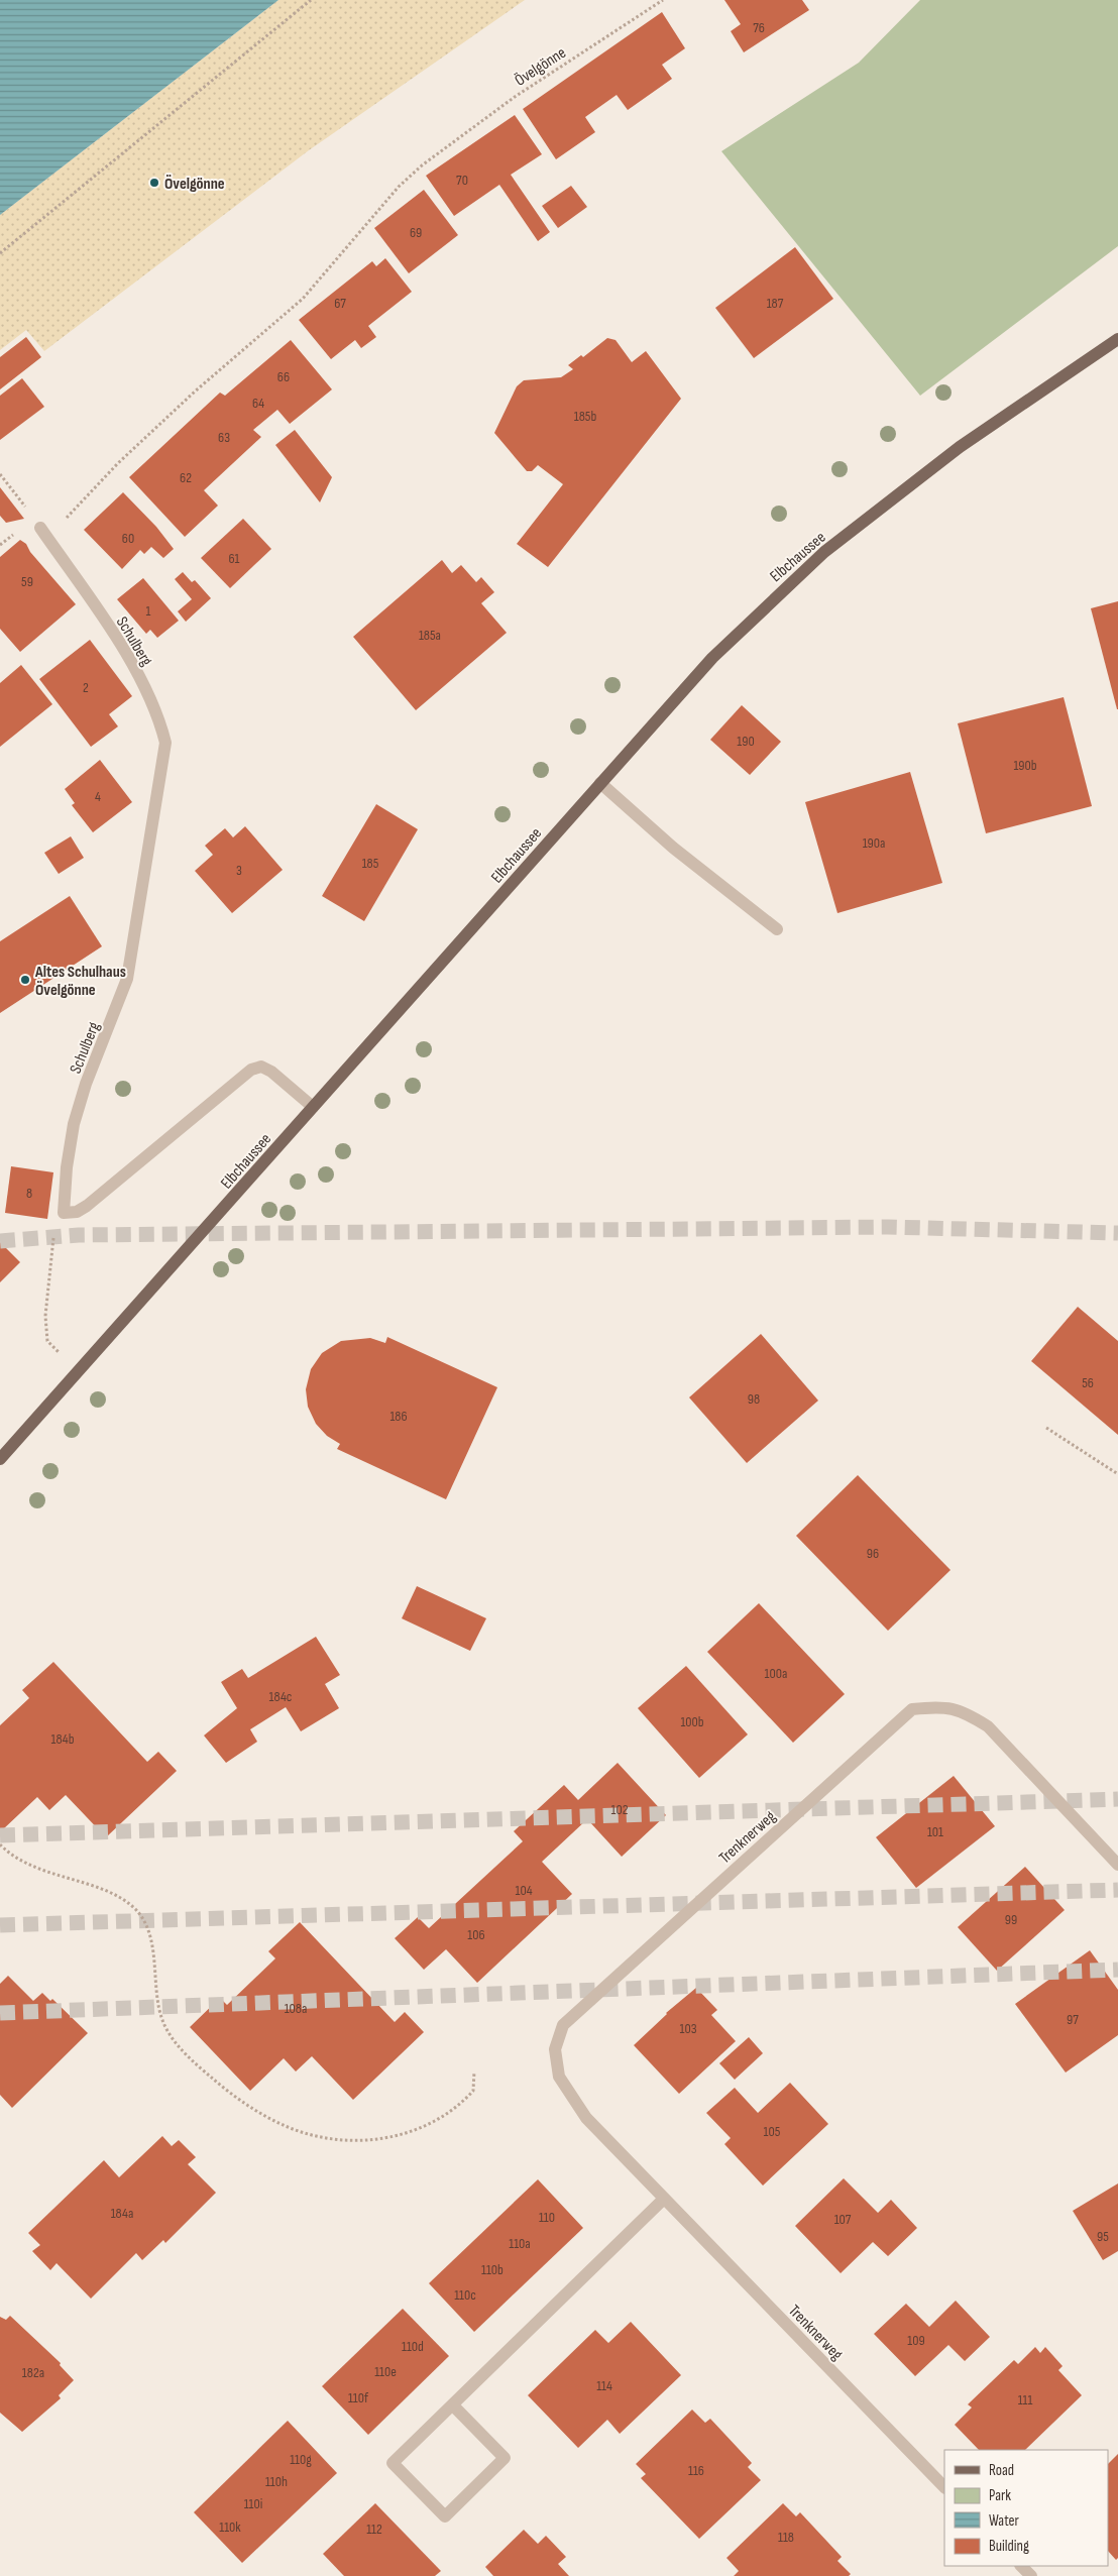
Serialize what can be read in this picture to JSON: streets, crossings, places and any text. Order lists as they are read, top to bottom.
{
  "streets": {
    "main road": ["Elbchaussee"],
    "street": ["Schulberg", "Trenknerweg"],
    "path": ["Övelgönne"]
  },
  "crossings": [
    ["Övelgönne", "Schulberg"],
    ["Elbchaussee", "Schulberg"]
  ],
  "places": ["Övelgönne", "Altes Schulhaus Övelgönne"],
  "house_numbers": [
    "76",
    "70",
    "69",
    "67",
    "187",
    "66",
    "64",
    "185b",
    "63",
    "62",
    "60",
    "61",
    "59",
    "1",
    "185a",
    "2",
    "190",
    "190b",
    "4",
    "190a",
    "185",
    "3",
    "8",
    "56",
    "98",
    "186",
    "96",
    "100a",
    "184c",
    "100b",
    "184b",
    "102",
    "101",
    "104",
    "99",
    "106",
    "108a",
    "97",
    "103",
    "105",
    "184a",
    "110",
    "107",
    "95",
    "110a",
    "110b",
    "110c",
    "109",
    "110d",
    "110e",
    "182a",
    "114",
    "110f",
    "111",
    "110g",
    "116",
    "110h",
    "110i",
    "110k",
    "112",
    "118"
  ],
  "legend": [
    "Road",
    "Park",
    "Water",
    "Building"
  ]
}
